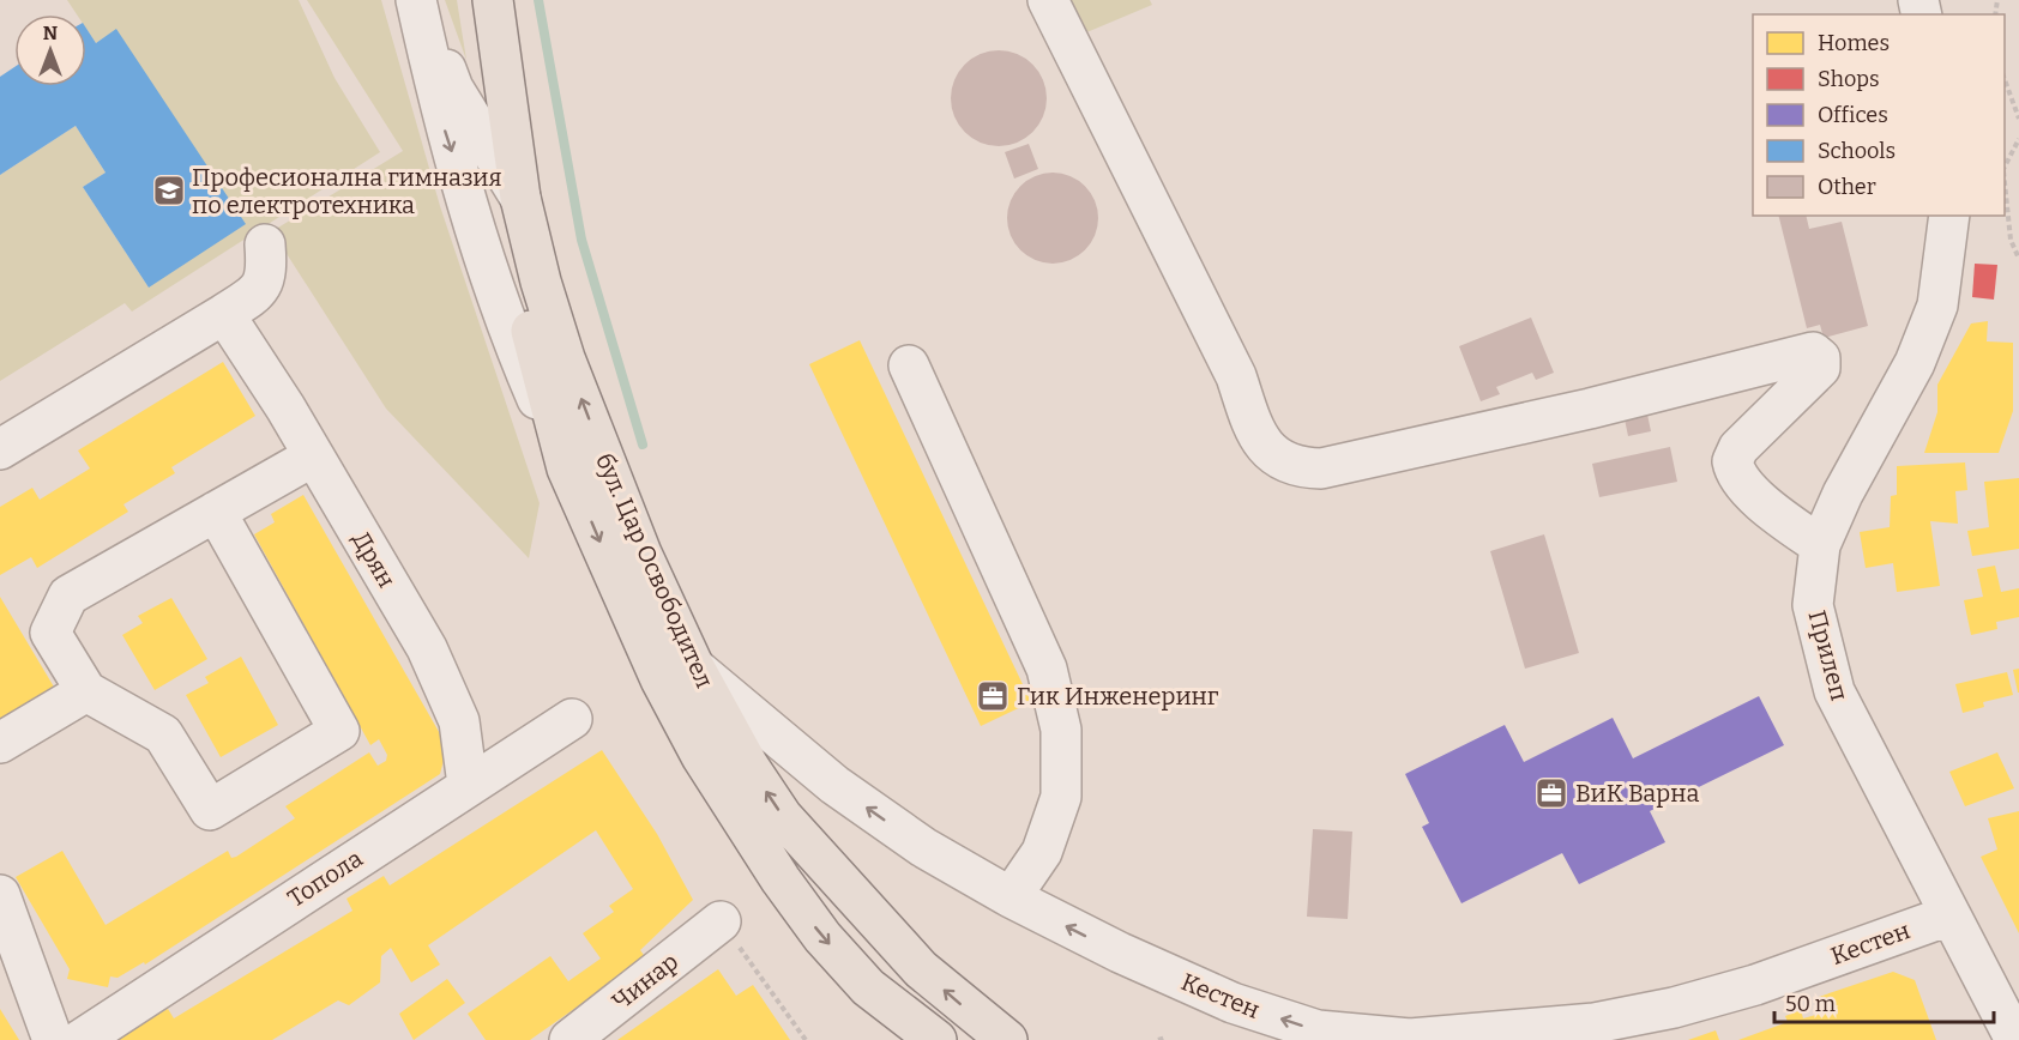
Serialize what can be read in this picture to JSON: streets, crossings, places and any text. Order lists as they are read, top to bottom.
{
  "streets": {
    "main road": ["бул. Цар Освободител"],
    "street": [
      "Дрян",
      "Прилеп",
      "Топола",
      "Кестен",
      "Чинар"
    ]
  },
  "crossings": [
    ["Дрян", "Топола"],
    ["бул. Цар Освободител", "Кестен"],
    ["Прилеп", "Кестен"]
  ],
  "one_way": ["Кестен"],
  "places": {
    "school or university": ["Професионална гимназия по електротехника"],
    "office": ["Гик Инженеринг", "ВиК Варна"]
  },
  "legend": [
    "Homes",
    "Shops",
    "Offices",
    "Schools",
    "Other"
  ],
  "scale_bar": "50 m",
  "north": "top"
}
